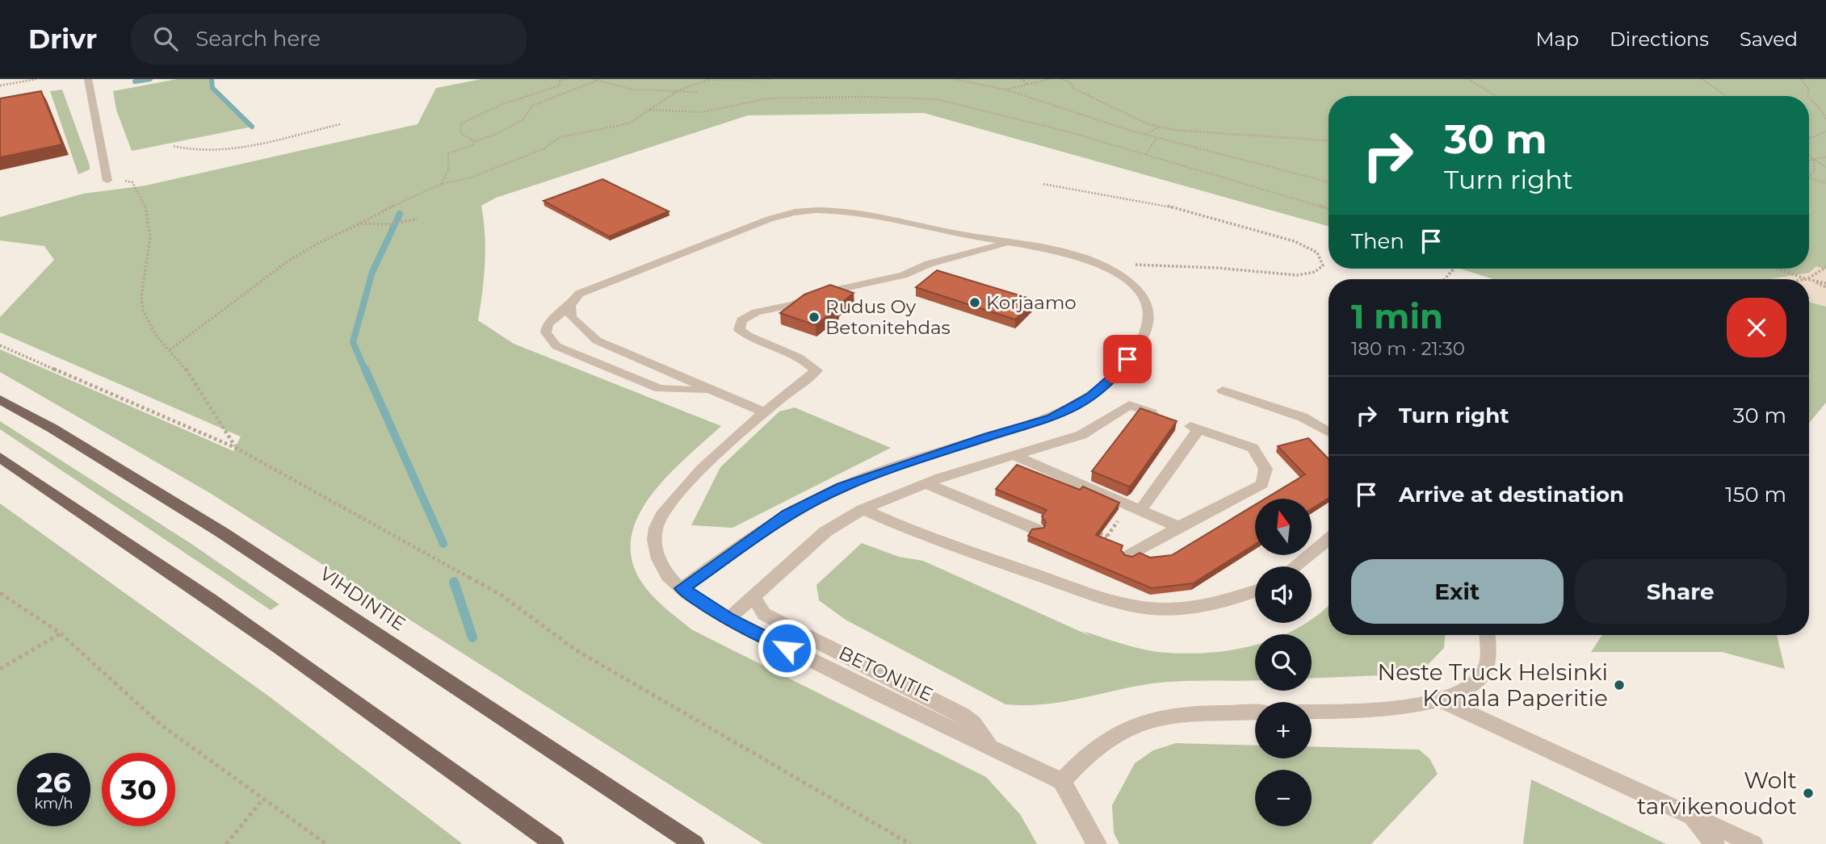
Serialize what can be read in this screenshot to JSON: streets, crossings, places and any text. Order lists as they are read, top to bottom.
{
  "streets": {
    "main road": ["VIHDINTIE"],
    "street": ["BETONITIE"]
  },
  "places": [
    "Korjaamo",
    "Rudus Oy Betonitehdas",
    "Neste Truck Helsinki Konala Paperitie",
    "Wolt tarvikenoudot"
  ],
  "north": "top",
  "page": {
    "header": "Drivr",
    "search": "Search here",
    "nav": ["Map", "Directions", "Saved"],
    "turn": ["30 m", "Turn right"],
    "then": "Then",
    "heading": ["1 min", "180 m · 21:30"],
    "list": [
      {
        "name": "Turn right",
        "value": "30 m"
      },
      {
        "name": "Arrive at destination",
        "value": "150 m"
      }
    ],
    "map_buttons": ["+", "−"],
    "buttons": ["Exit", "Share"],
    "speed": "26 km/h",
    "limit": "30"
  }
}
